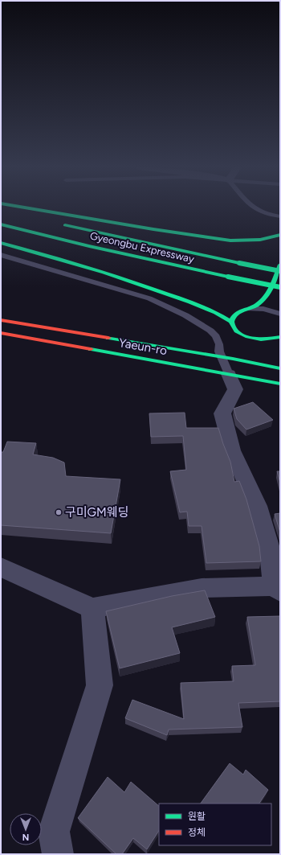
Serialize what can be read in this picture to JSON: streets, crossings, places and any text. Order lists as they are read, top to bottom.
{
  "streets": {
    "main road": ["Gyeongbu Expressway", "Yaeun-ro"]
  },
  "places": ["구미GM웨딩"],
  "legend": ["원활", "정체"],
  "north": "bottom"
}
